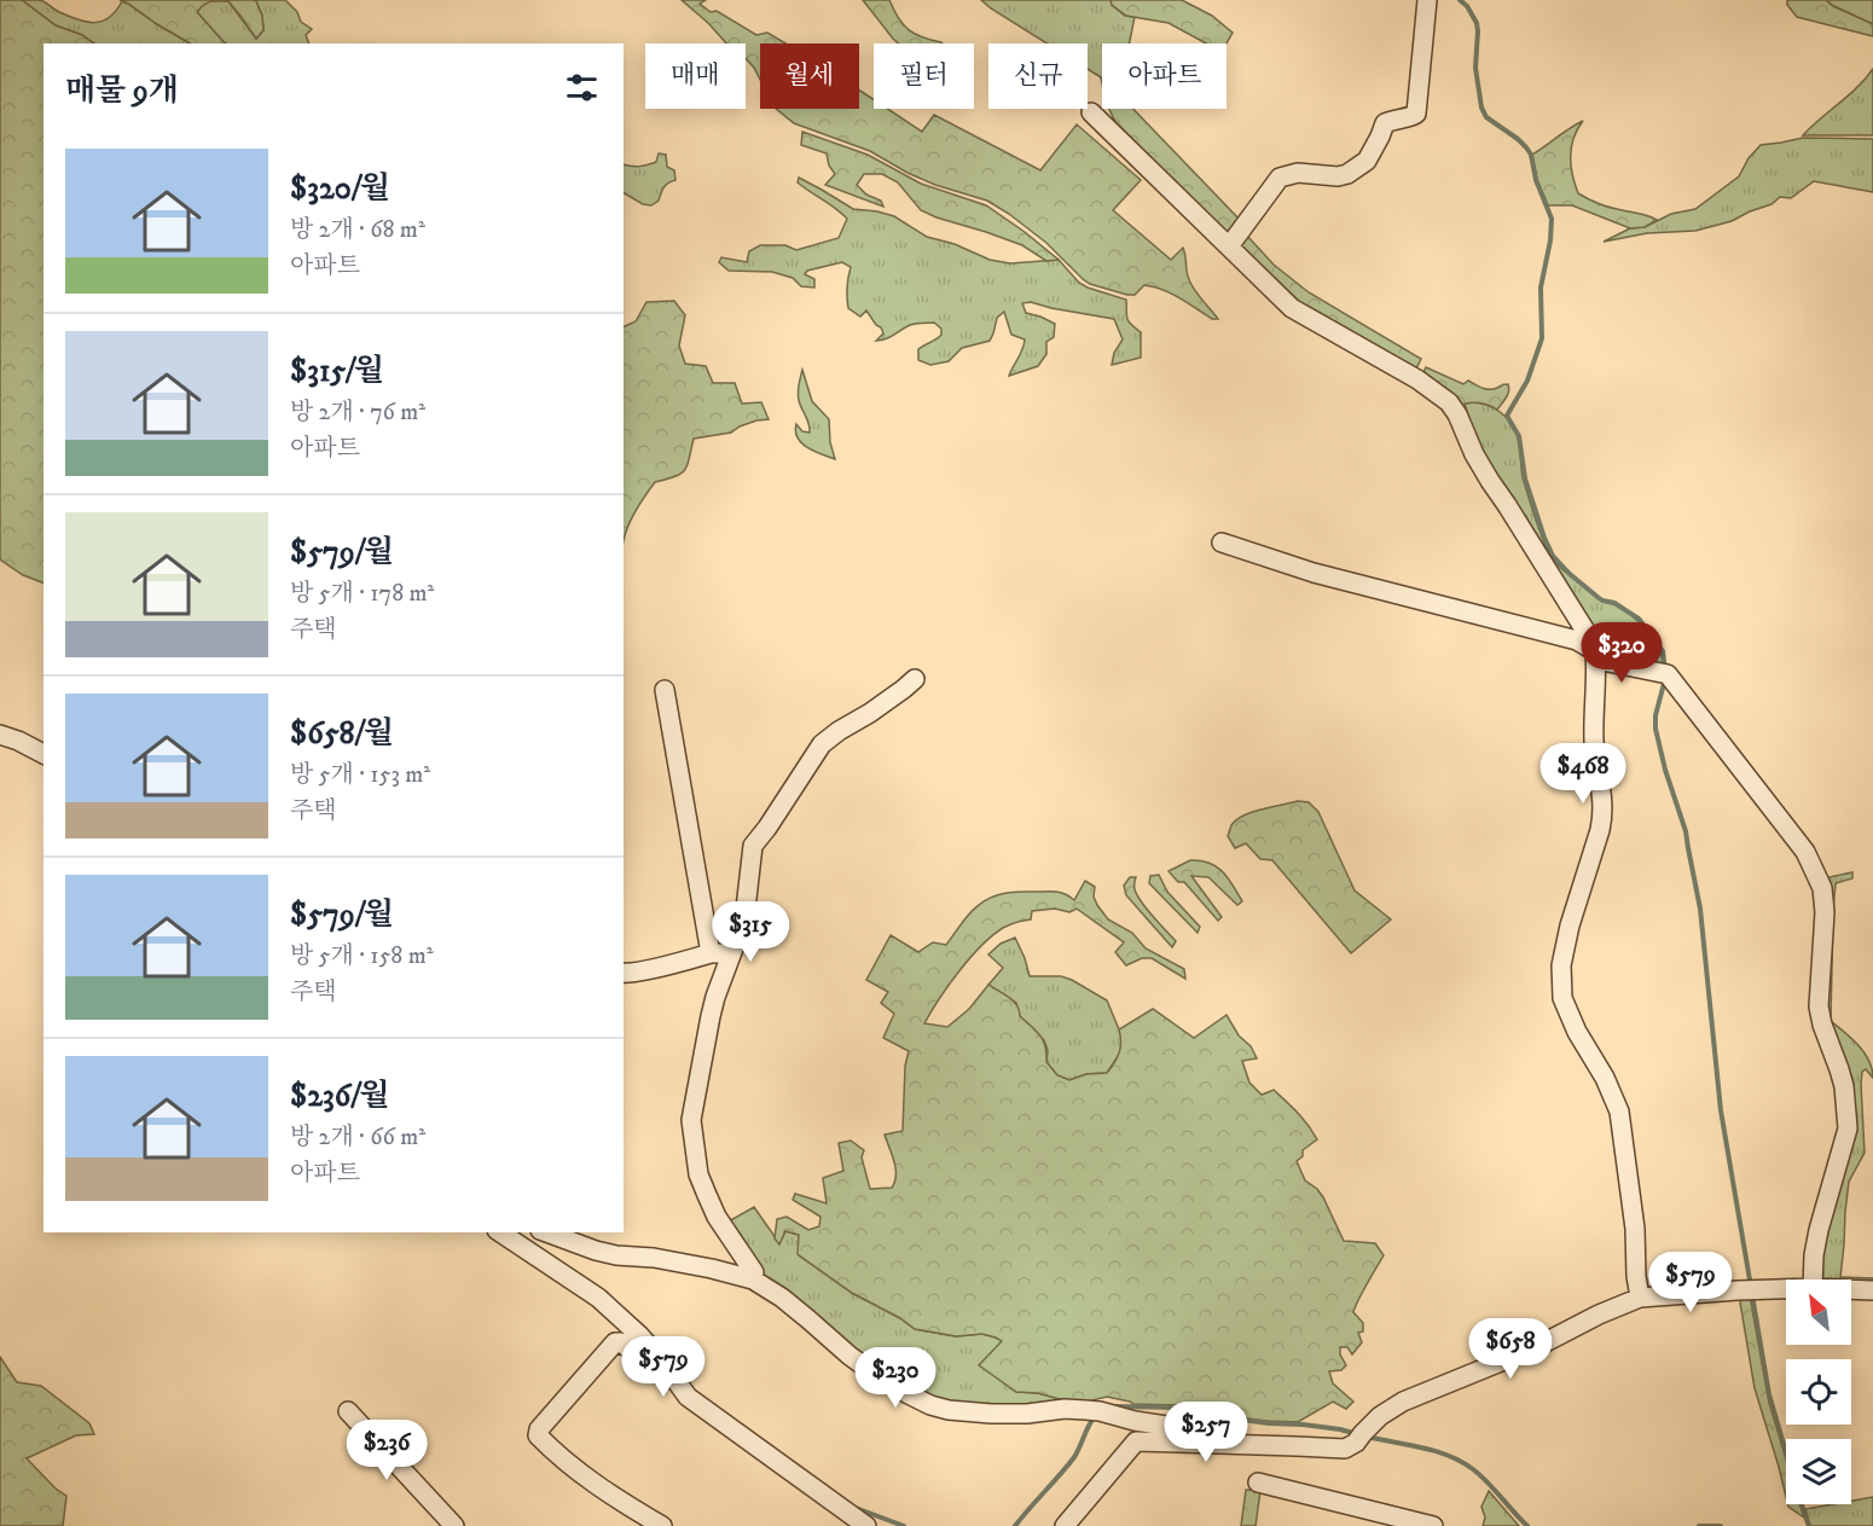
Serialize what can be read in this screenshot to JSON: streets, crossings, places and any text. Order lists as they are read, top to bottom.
{
  "north": "top left",
  "page": {
    "chip": [
      "매매",
      "월세",
      "필터",
      "신규",
      "아파트"
    ],
    "heading": "매물 9개",
    "list": [
      {
        "name": "$320/월",
        "note": "방 2개 · 68 m² · 아파트"
      },
      {
        "name": "$315/월",
        "note": "방 2개 · 76 m² · 아파트"
      },
      {
        "name": "$579/월",
        "note": "방 5개 · 178 m² · 주택"
      },
      {
        "name": "$658/월",
        "note": "방 5개 · 153 m² · 주택"
      },
      {
        "name": "$579/월",
        "note": "방 5개 · 158 m² · 주택"
      },
      {
        "name": "$236/월",
        "note": "방 2개 · 66 m² · 아파트"
      }
    ],
    "price": [
      "$320",
      "$468",
      "$315",
      "$579",
      "$658",
      "$579",
      "$230",
      "$257",
      "$236"
    ]
  }
}
